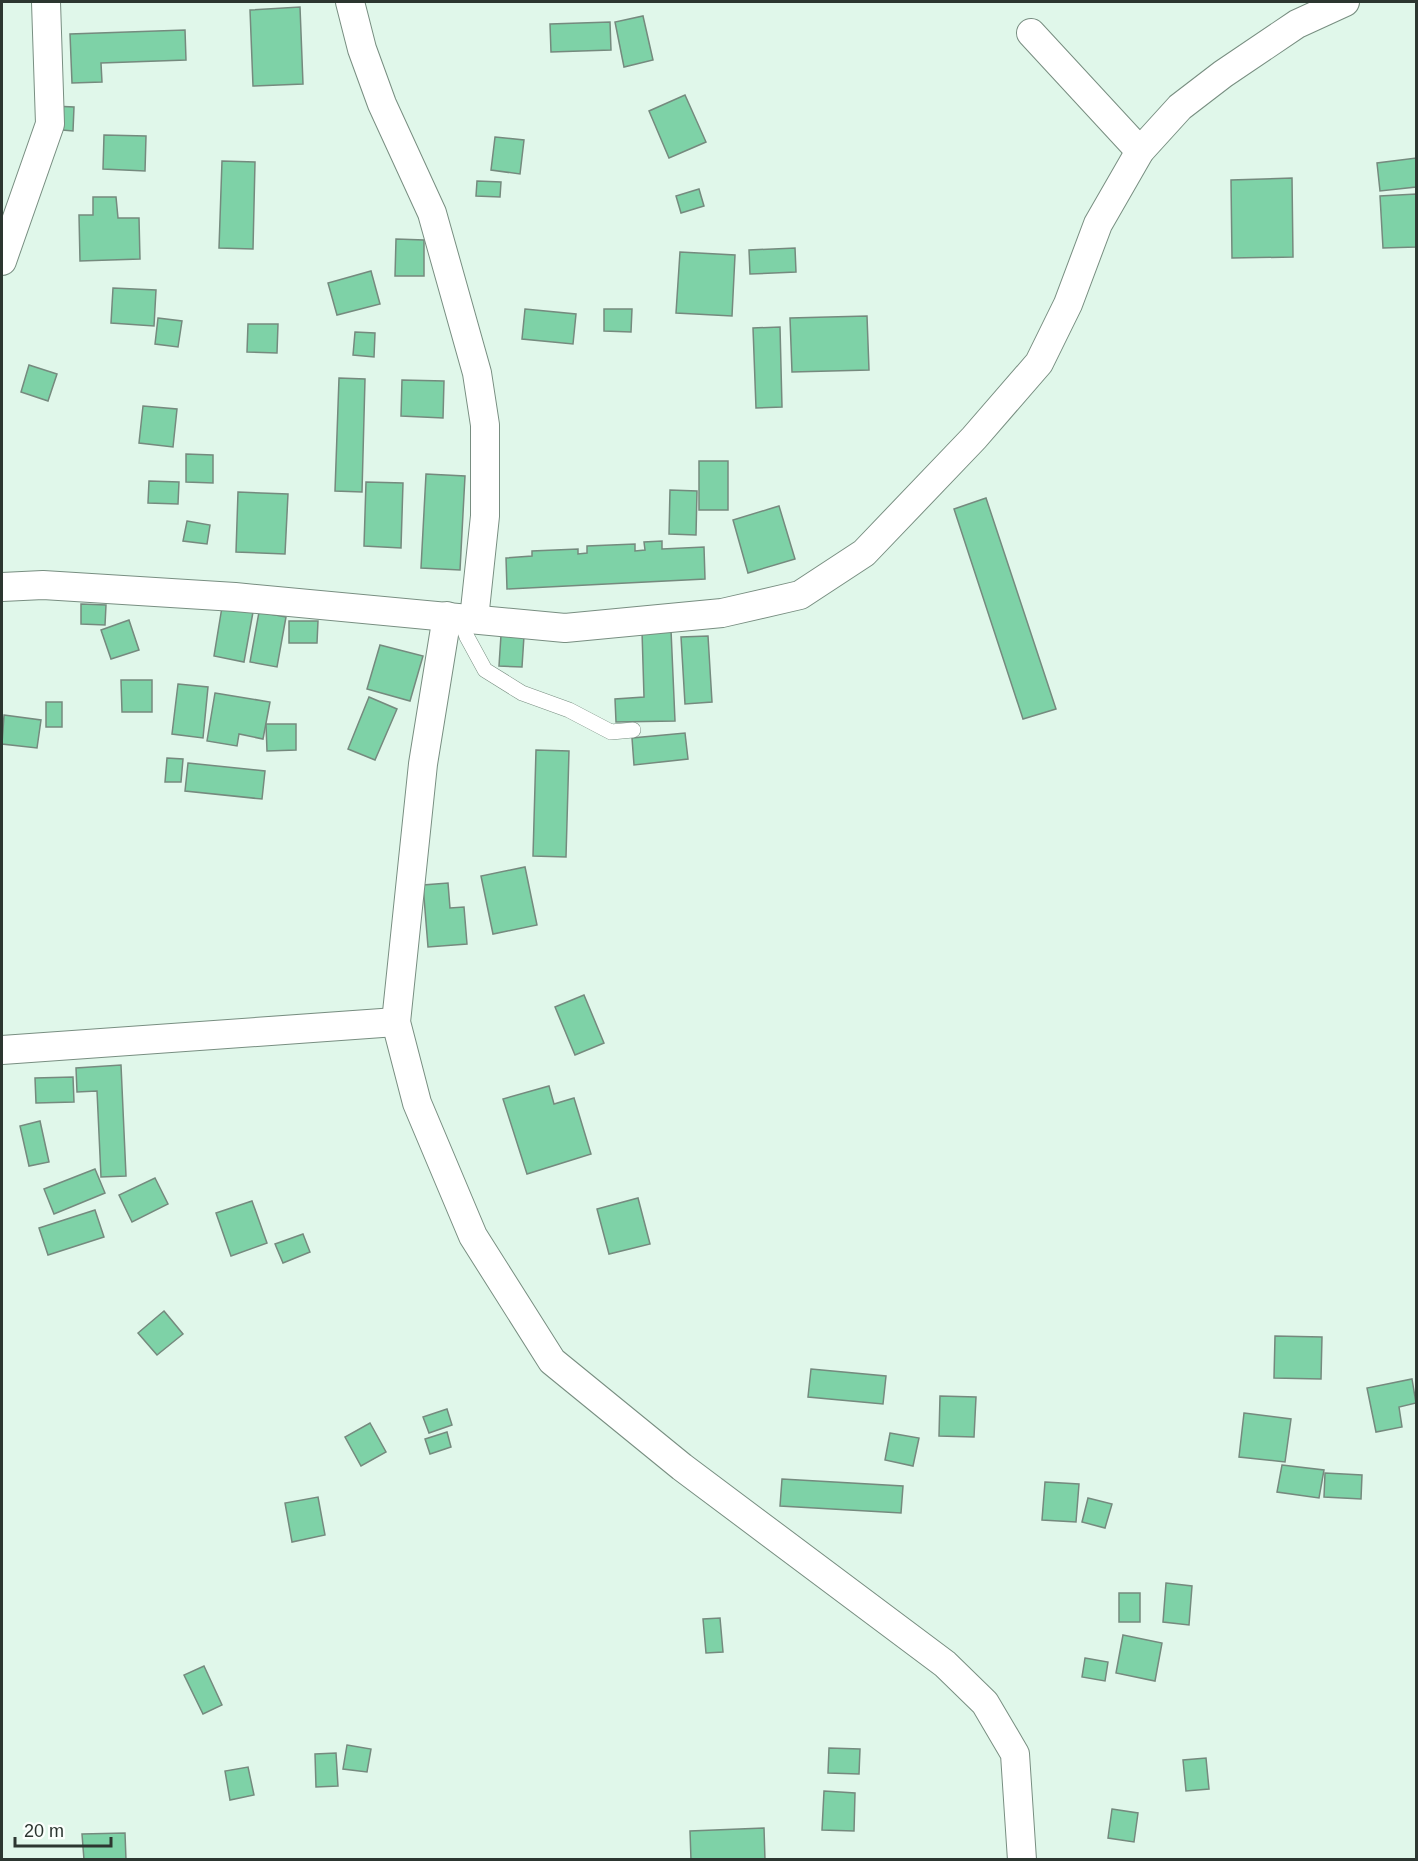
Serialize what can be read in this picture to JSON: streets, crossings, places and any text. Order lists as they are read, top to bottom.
{
  "scale_bar": "20 m"
}
